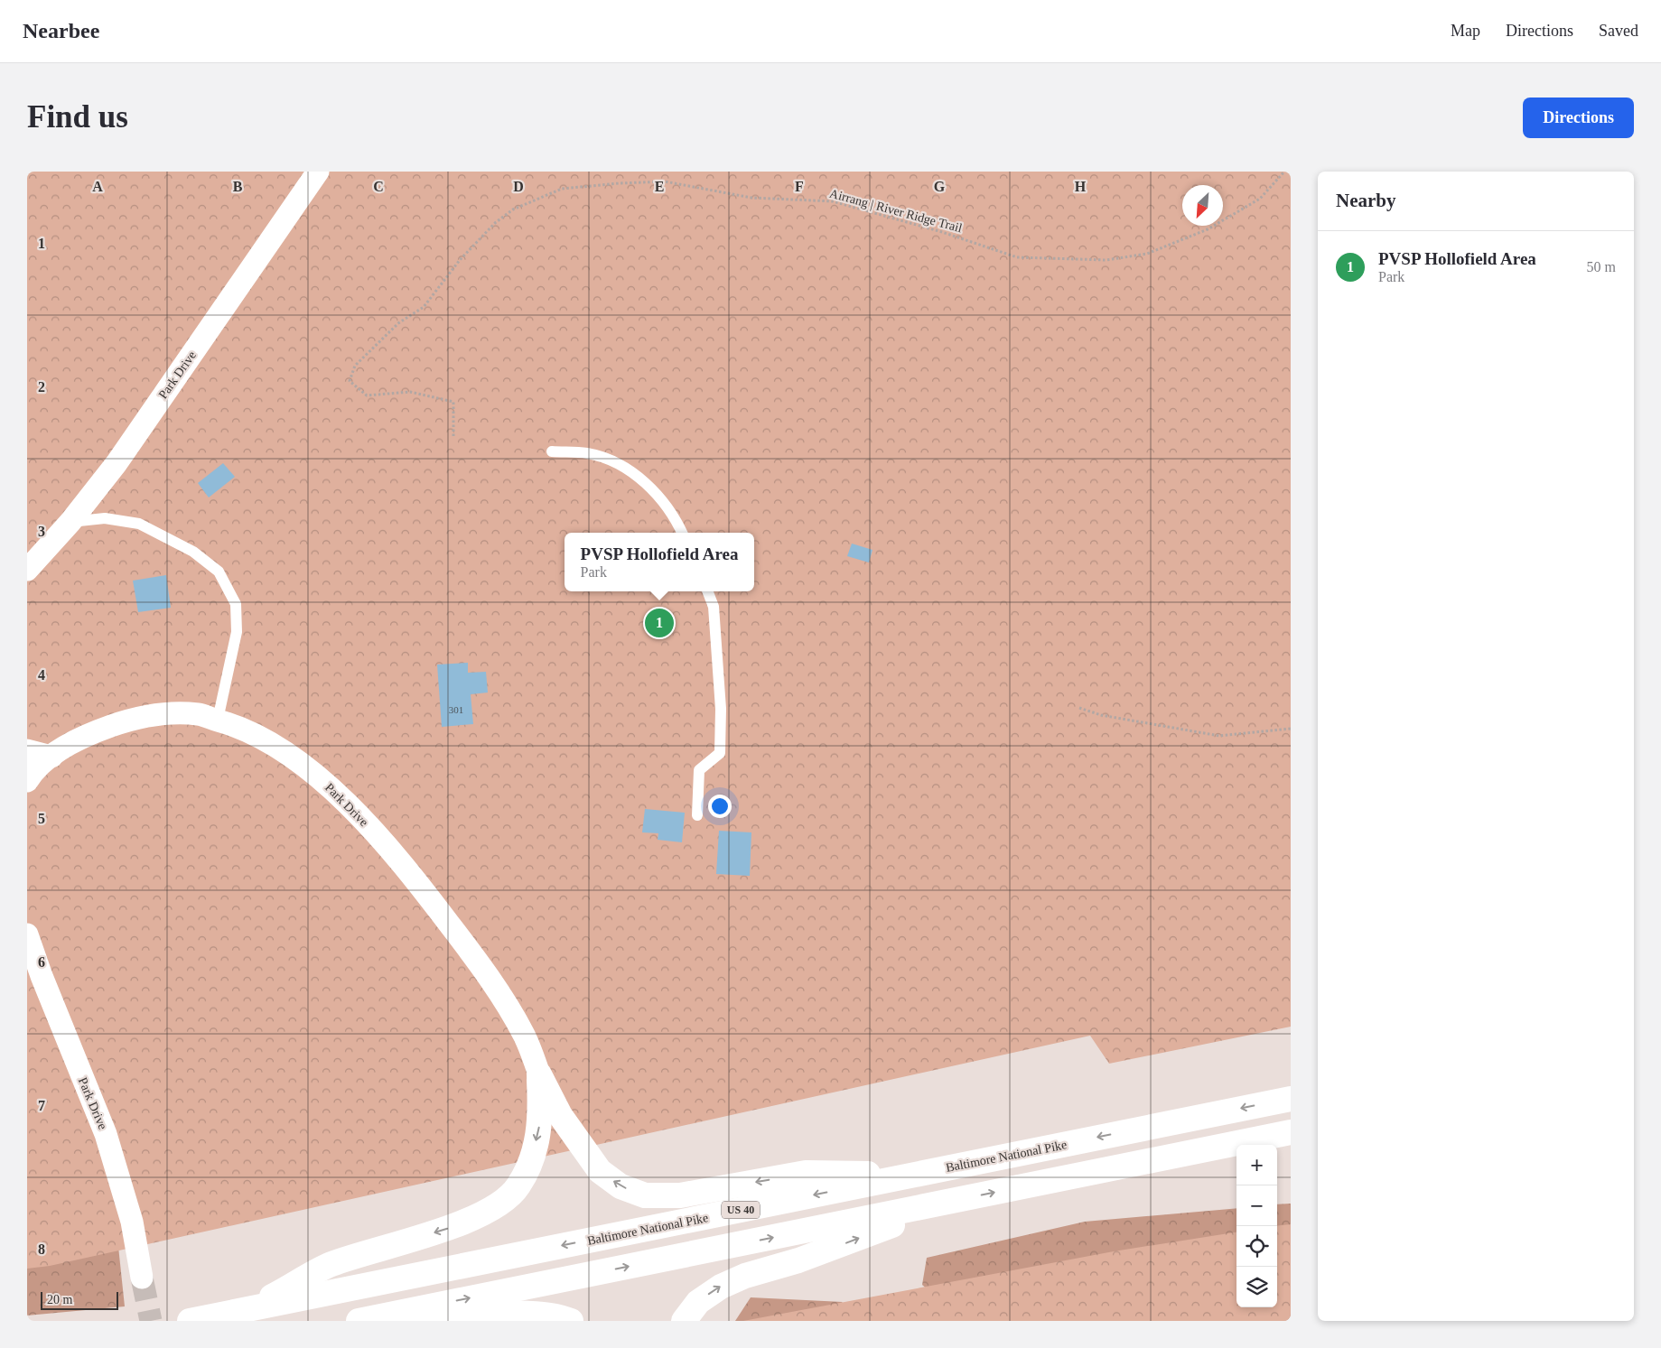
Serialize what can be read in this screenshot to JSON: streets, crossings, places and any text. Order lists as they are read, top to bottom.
{
  "streets": {
    "main road": ["Baltimore National Pike", "US 40"],
    "street": ["Park Drive"],
    "path": ["Airrang | River Ridge Trail"]
  },
  "house_numbers": ["301"],
  "scale_bar": "20 m",
  "north": "bottom left",
  "page": {
    "header": "Nearbee",
    "nav": ["Map", "Directions", "Saved"],
    "buttons": "Directions",
    "title": "Find us",
    "heading": "Nearby",
    "list": [
      {
        "mark": "1",
        "name": "PVSP Hollofield Area",
        "note": "Park",
        "value": "50 m"
      }
    ],
    "popup": ["PVSP Hollofield Area", "Park"],
    "pins": "1",
    "map_buttons": ["+", "−"],
    "scale": "20 m"
  },
  "grid": {
    "columns": [
      "A",
      "B",
      "C",
      "D",
      "E",
      "F",
      "G",
      "H"
    ],
    "rows": [
      "1",
      "2",
      "3",
      "4",
      "5",
      "6",
      "7",
      "8"
    ]
  }
}
